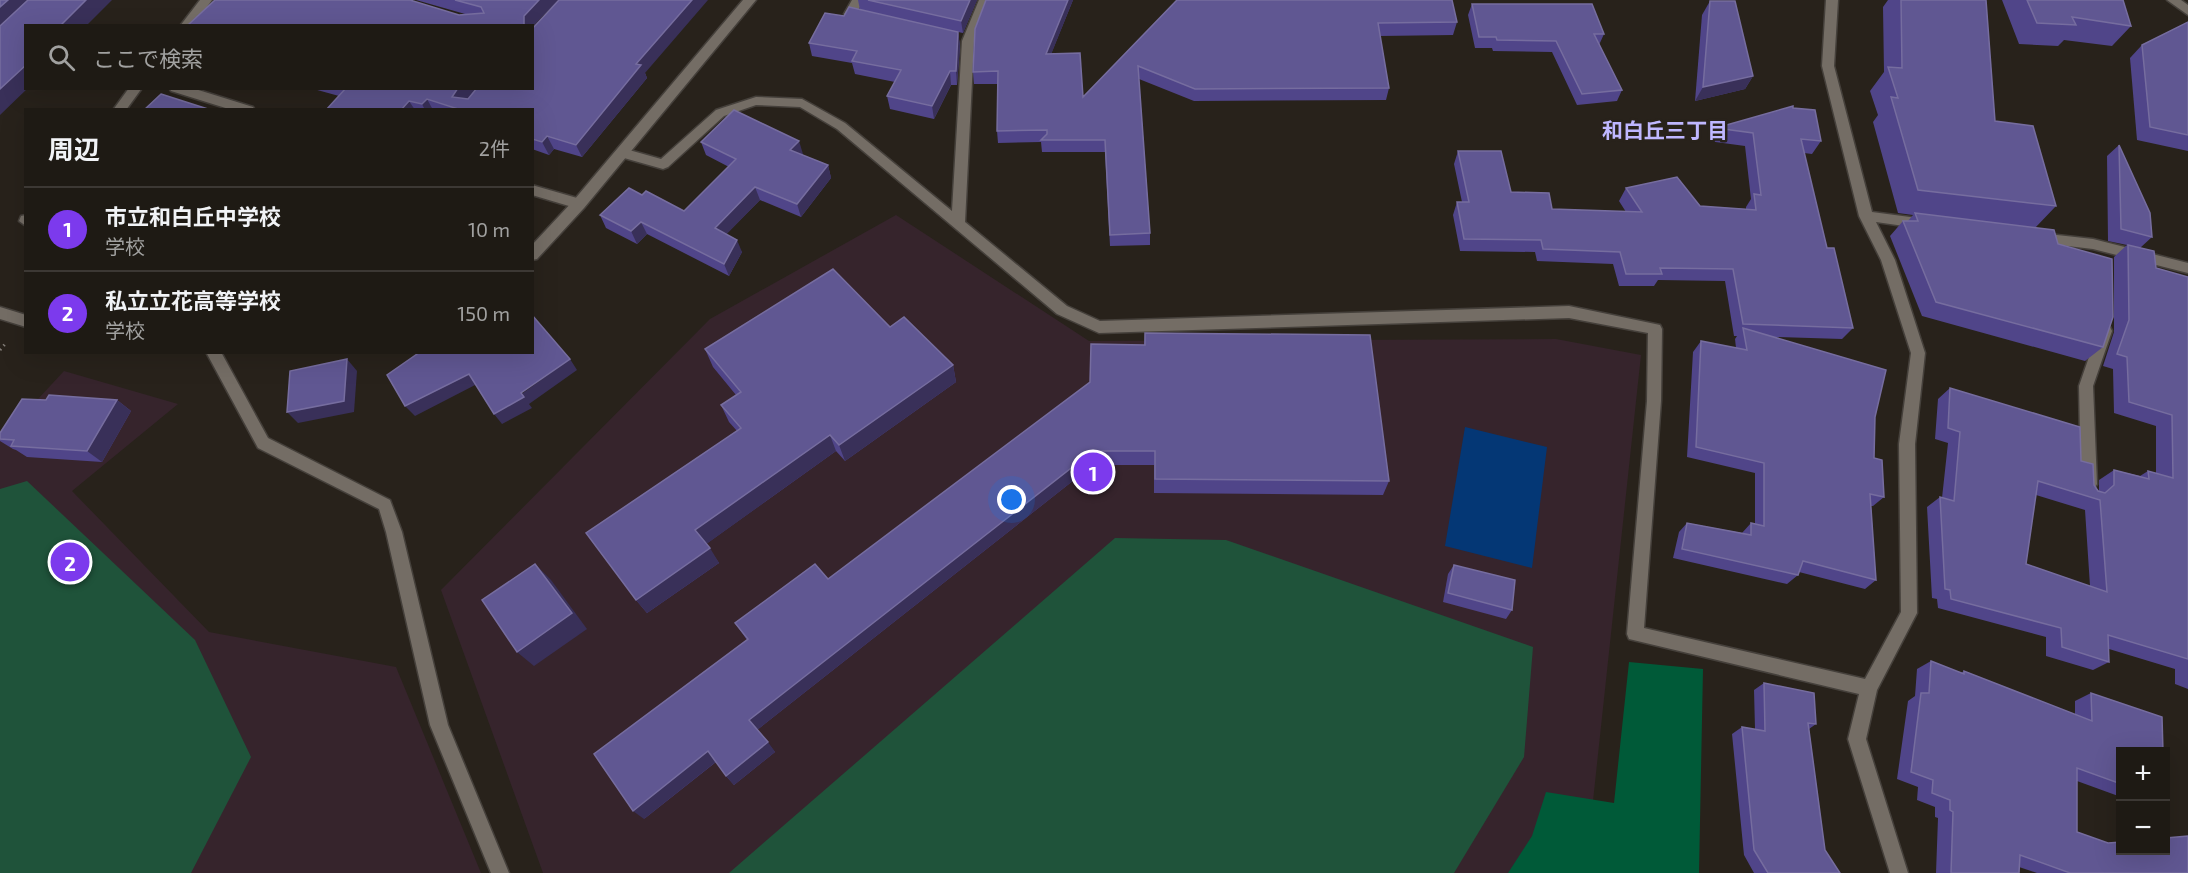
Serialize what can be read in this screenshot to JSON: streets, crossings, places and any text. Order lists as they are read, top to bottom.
{
  "districts": ["和白丘三丁目"],
  "page": {
    "search": "ここで検索",
    "heading": ["周辺", "2件"],
    "list": [
      {
        "mark": "1",
        "name": "市立和白丘中学校",
        "note": "学校",
        "value": "10 m"
      },
      {
        "mark": "2",
        "name": "私立立花高等学校",
        "note": "学校",
        "value": "150 m"
      }
    ],
    "pins": ["1", "2"],
    "map_buttons": ["+", "−"]
  }
}
